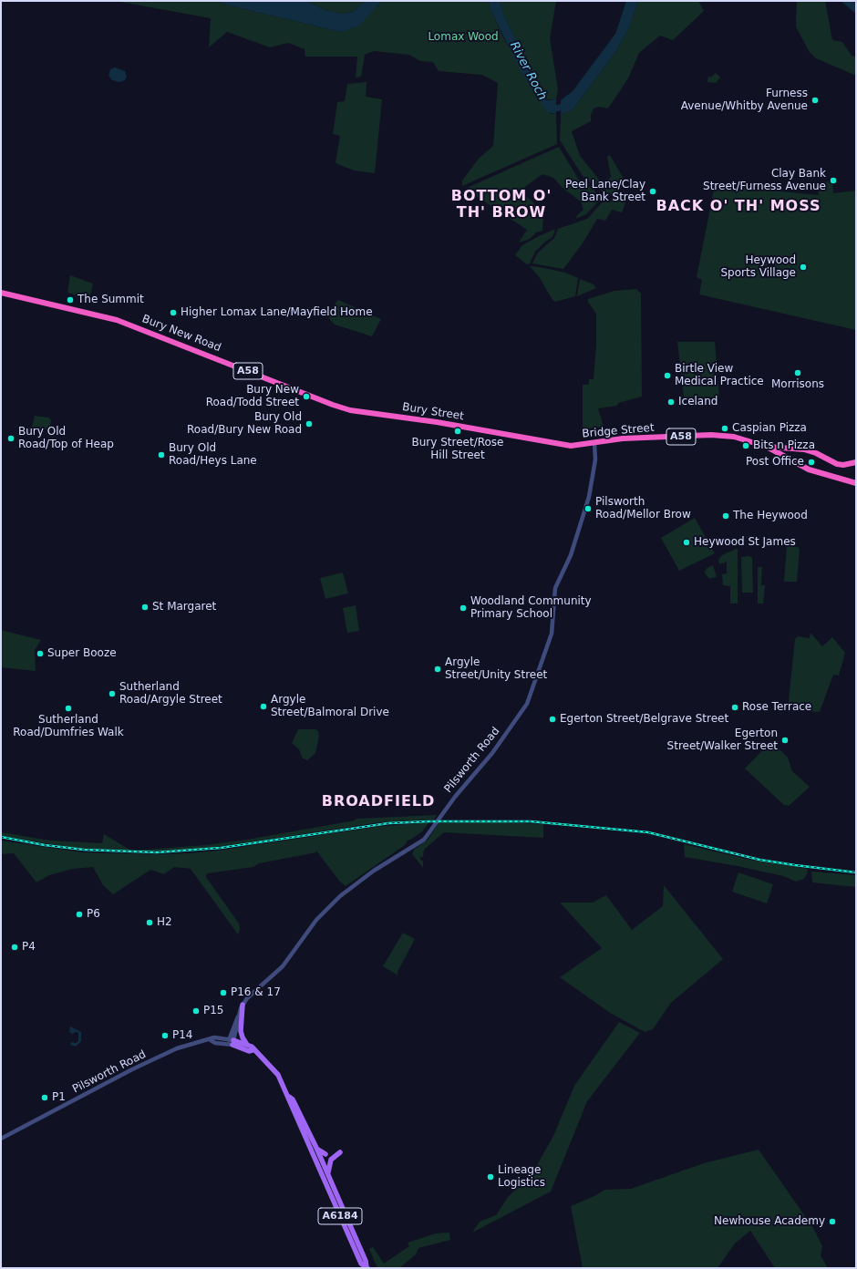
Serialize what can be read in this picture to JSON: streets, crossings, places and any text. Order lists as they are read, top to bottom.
{
  "streets": {
    "highway": [
      "Bury New Road",
      "A58",
      "Bury Street",
      "Bridge Street"
    ],
    "main road": ["A6184"],
    "street": ["Pilsworth Road"]
  },
  "crossings": [
    ["Bury New Road", "Bury Street"],
    ["A58", "Bridge Street"],
    ["Bury Street", "Bridge Street"],
    ["Bridge Street", "Pilsworth Road"],
    ["Pilsworth Road", "A6184"]
  ],
  "districts": ["BOTTOM O' TH' BROW", "BACK O' TH' MOSS", "BROADFIELD"],
  "water": ["River Roch"],
  "parks": ["Lomax Wood"],
  "places": [
    "Furness Avenue/Whitby Avenue",
    "Clay Bank Street/Furness Avenue",
    "Peel Lane/Clay Bank Street",
    "Heywood Sports Village",
    "The Summit",
    "Higher Lomax Lane/Mayfield Home",
    "Morrisons",
    "Birtle View Medical Practice",
    "Bury New Road/Todd Street",
    "Iceland",
    "Bury Old Road/Bury New Road",
    "Caspian Pizza",
    "Bury Street/Rose Hill Street",
    "Bury Old Road/Top of Heap",
    "Bits n Pizza",
    "Bury Old Road/Heys Lane",
    "Post Office",
    "Pilsworth Road/Mellor Brow",
    "The Heywood",
    "Heywood St James",
    "St Margaret",
    "Woodland Community Primary School",
    "Super Booze",
    "Argyle Street/Unity Street",
    "Sutherland Road/Argyle Street",
    "Argyle Street/Balmoral Drive",
    "Rose Terrace",
    "Sutherland Road/Dumfries Walk",
    "Egerton Street/Belgrave Street",
    "Egerton Street/Walker Street",
    "P6",
    "H2",
    "P4",
    "P16 & 17",
    "P15",
    "P14",
    "P1",
    "Lineage Logistics",
    "Newhouse Academy"
  ]
}
